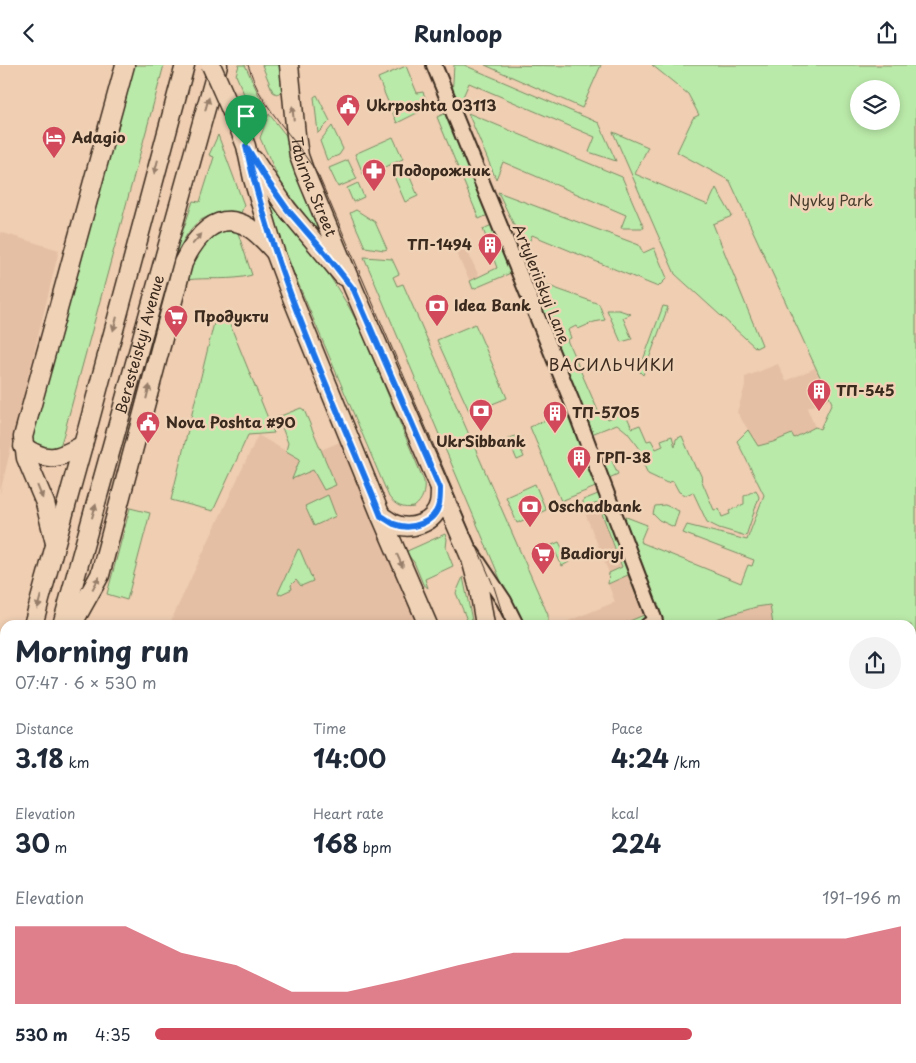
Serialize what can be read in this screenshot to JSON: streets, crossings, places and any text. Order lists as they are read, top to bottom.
{
  "streets": {
    "main road": ["Tabirna Street", "Beresteiskyi Avenue"],
    "street": ["Artyleriiskyi Lane"]
  },
  "districts": ["ВАСИЛЬЧИКИ"],
  "parks": ["Nyvky Park"],
  "places": {
    "public building": ["Ukrposhta 03113", "Nova Poshta #90"],
    "hotel": ["Adagio"],
    "pharmacy": ["Подорожник"],
    "building": [
      "ТП-1494",
      "ТП-545",
      "ТП-5705",
      "ГРП-38"
    ],
    "bank": ["Idea Bank", "UkrSibbank", "Oschadbank"],
    "supermarket": ["Продукти", "Badioryi"]
  },
  "page": {
    "header": "Runloop",
    "heading": ["Morning run", "07:47 · 6 × 530 m"],
    "stats": [
      ["Distance", "3.18 km"],
      ["Time", "14:00"],
      ["Pace", "4:24 /km"],
      ["Elevation", "30 m"],
      ["Heart rate", "168 bpm"],
      ["kcal", "224"]
    ],
    "chart": ["Elevation", "191–196 m"],
    "list": [
      {
        "name": "530 m",
        "note": "4:35"
      }
    ]
  }
}
